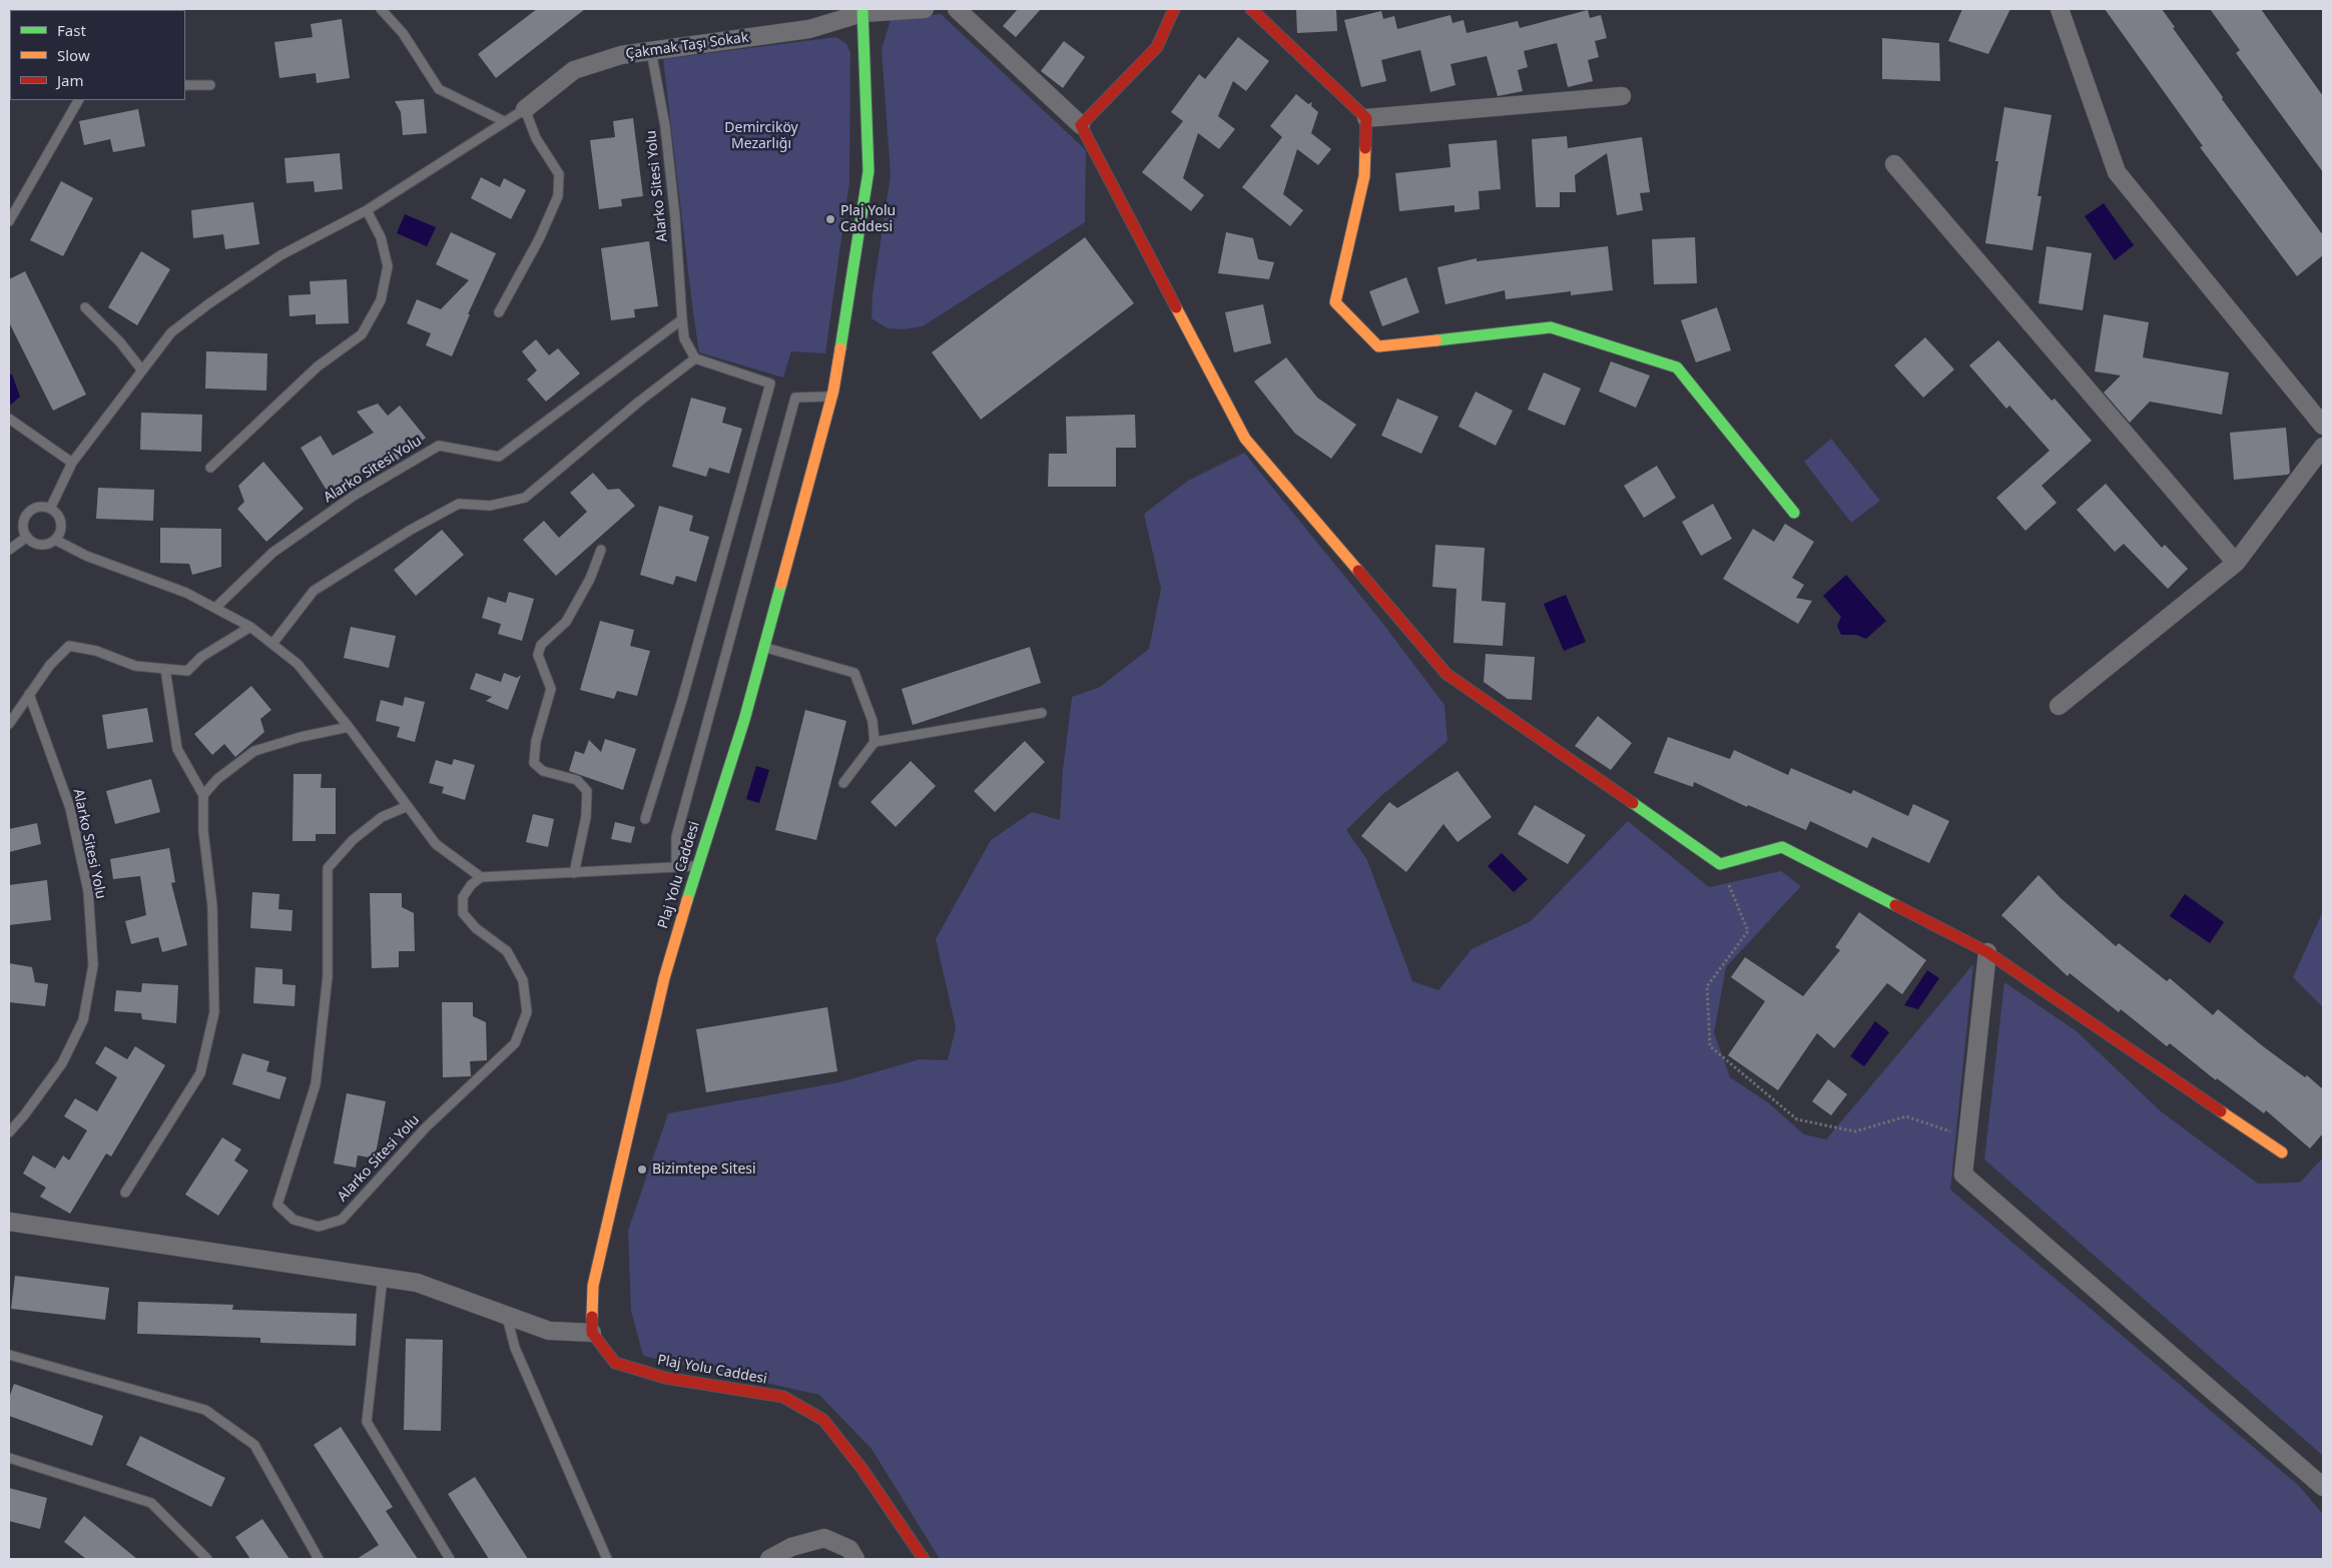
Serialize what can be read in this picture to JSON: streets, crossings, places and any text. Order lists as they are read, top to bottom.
{
  "streets": {
    "street": ["Çakmak Taşı Sokak", "Plaj Yolu Caddesi"],
    "lane": ["Alarko Sitesi Yolu"]
  },
  "crossings": [
    ["Çakmak Taşı Sokak", "Alarko Sitesi Yolu"],
    ["Çakmak Taşı Sokak", "Plaj Yolu Caddesi"]
  ],
  "parks": ["Demirciköy Mezarlığı"],
  "places": ["Plaj Yolu Caddesi", "Bizimtepe Sitesi"],
  "legend": ["Fast", "Slow", "Jam"]
}
